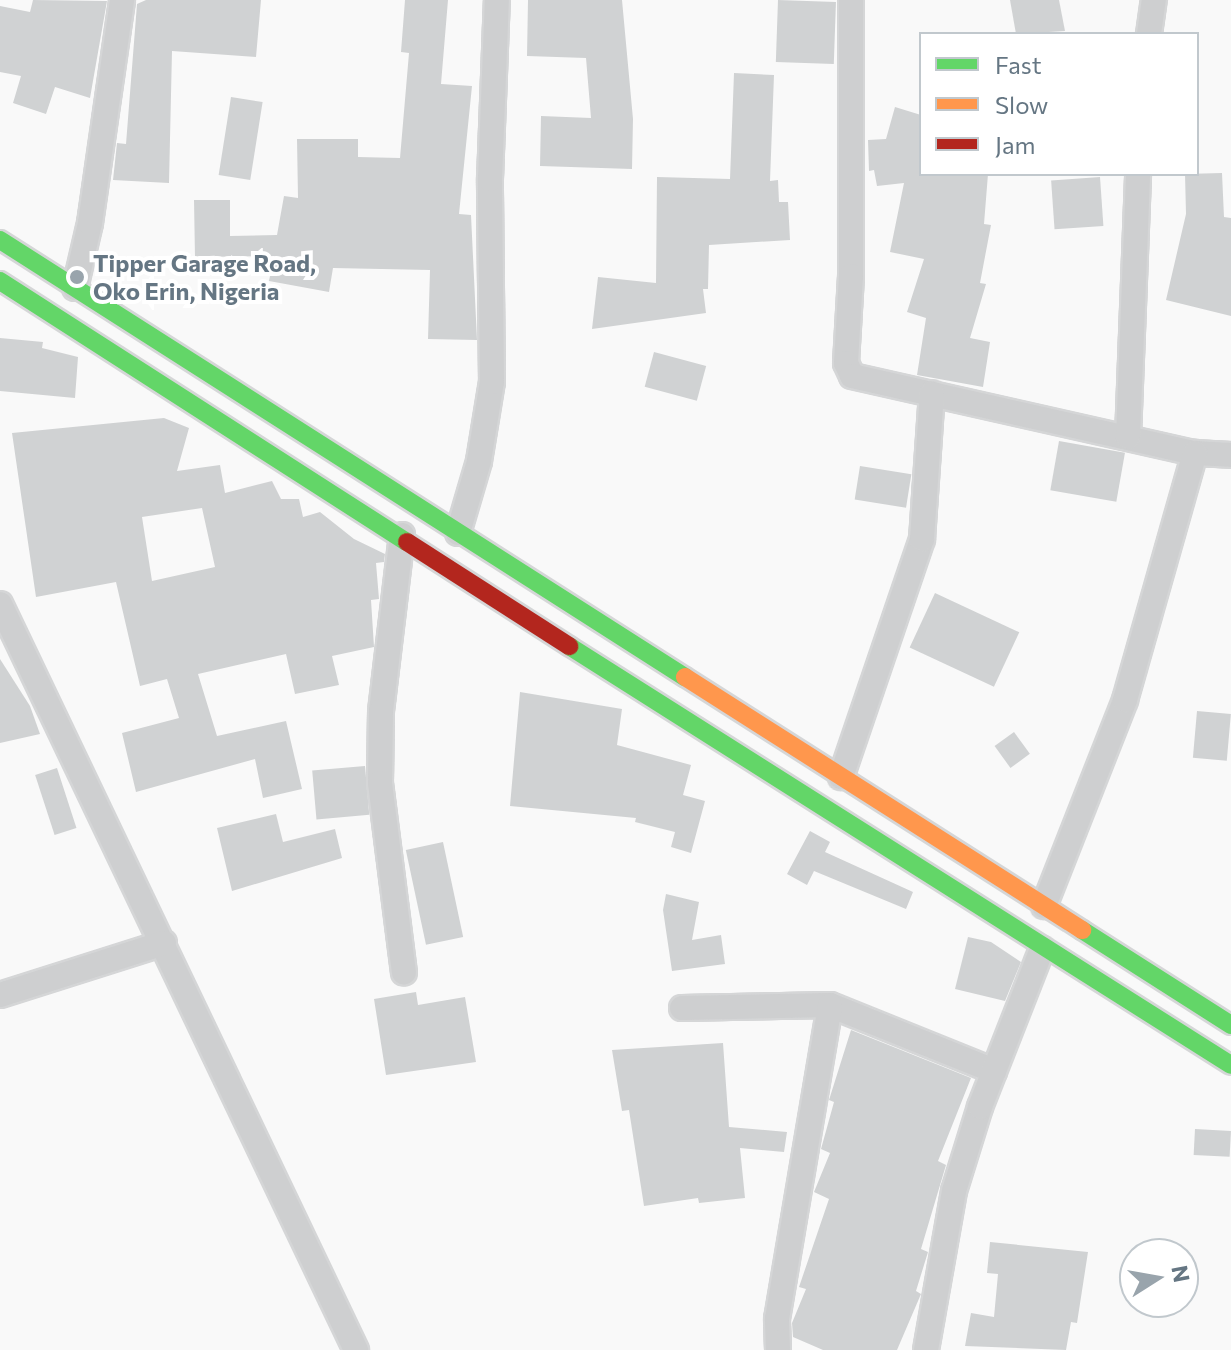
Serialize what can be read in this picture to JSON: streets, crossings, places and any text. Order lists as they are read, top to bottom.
{
  "places": ["Tipper Garage Road, Oko Erin, Nigeria"],
  "legend": ["Fast", "Slow", "Jam"],
  "north": "right"
}
